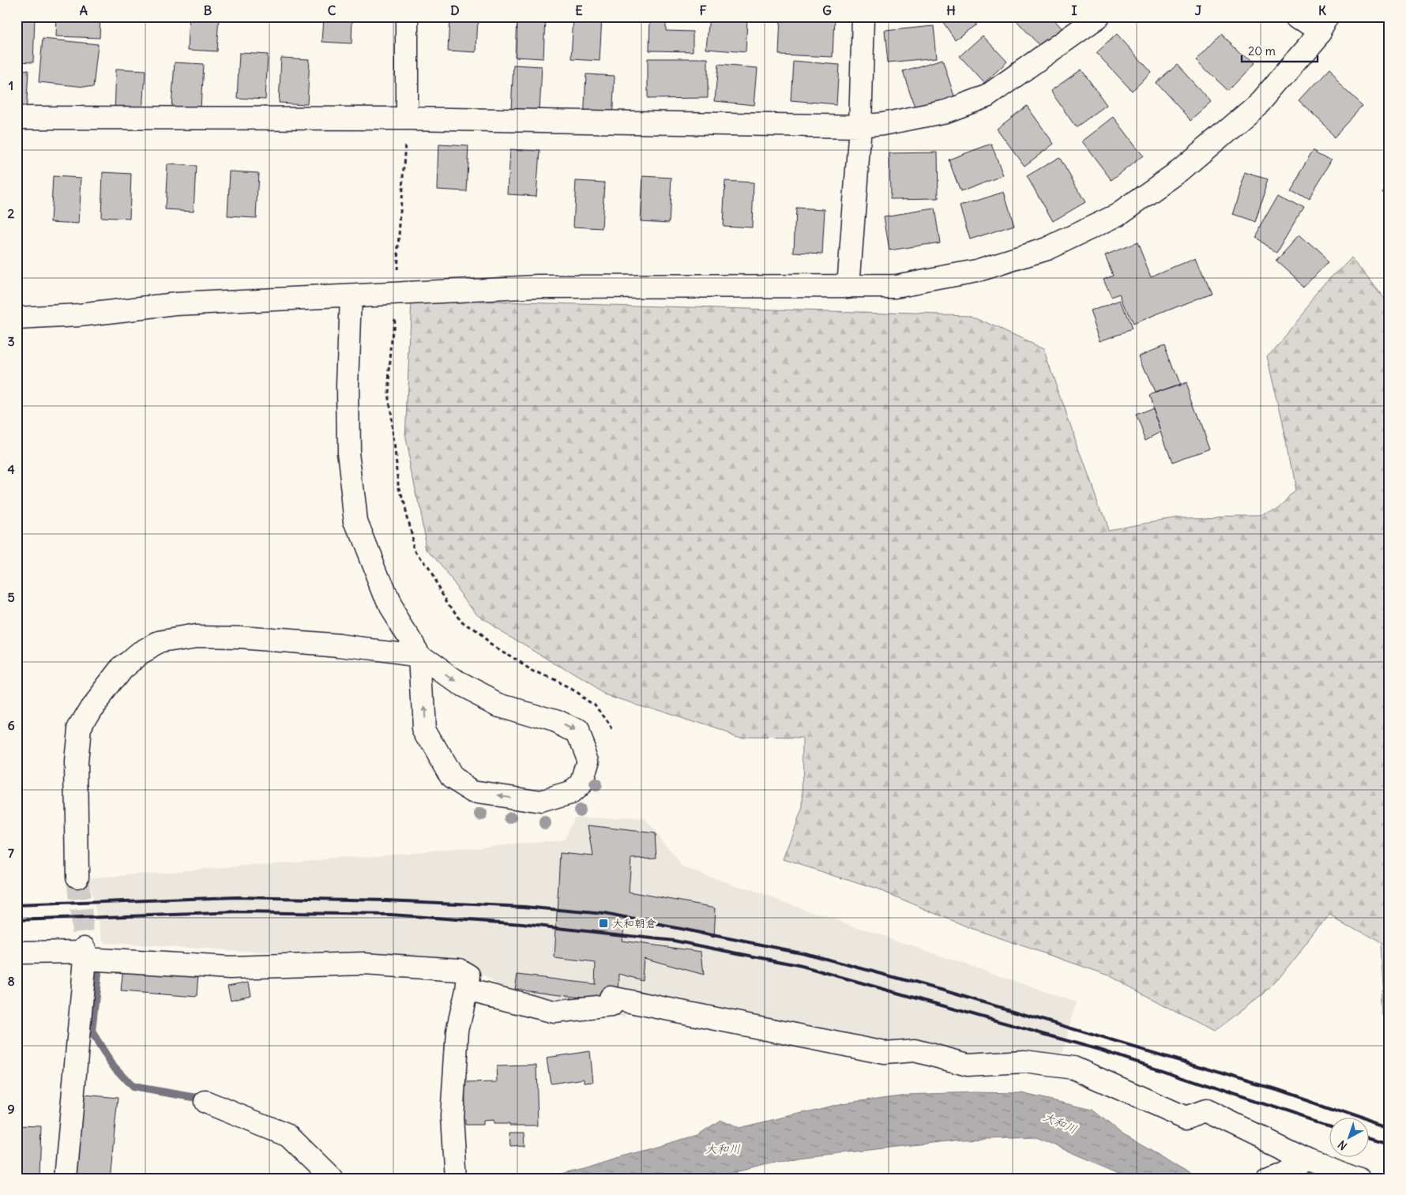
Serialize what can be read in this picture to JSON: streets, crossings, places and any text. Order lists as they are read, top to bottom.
{
  "water": ["大和川"],
  "places": {
    "transit": ["大和朝倉"]
  },
  "scale_bar": "20 m",
  "north": "bottom left",
  "grid": {
    "columns": [
      "A",
      "B",
      "C",
      "D",
      "E",
      "F",
      "G",
      "H",
      "I",
      "J",
      "K"
    ],
    "rows": [
      "1",
      "2",
      "3",
      "4",
      "5",
      "6",
      "7",
      "8",
      "9"
    ]
  }
}
